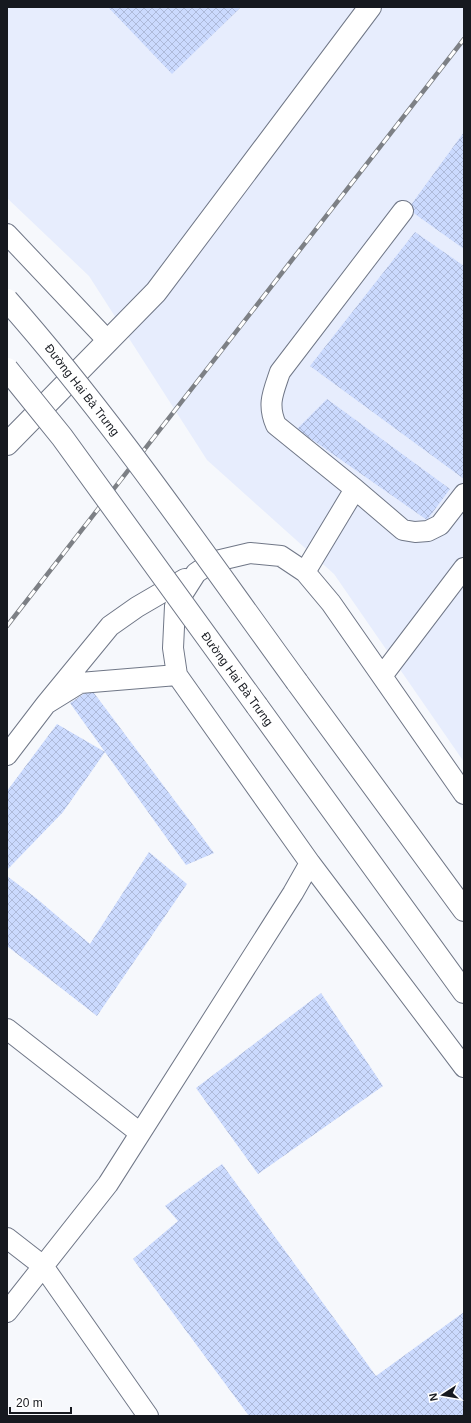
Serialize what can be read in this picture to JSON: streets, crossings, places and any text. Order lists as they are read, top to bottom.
{
  "streets": {
    "main road": ["Đường Hai Bà Trưng"]
  },
  "scale_bar": "20 m",
  "north": "left"
}
